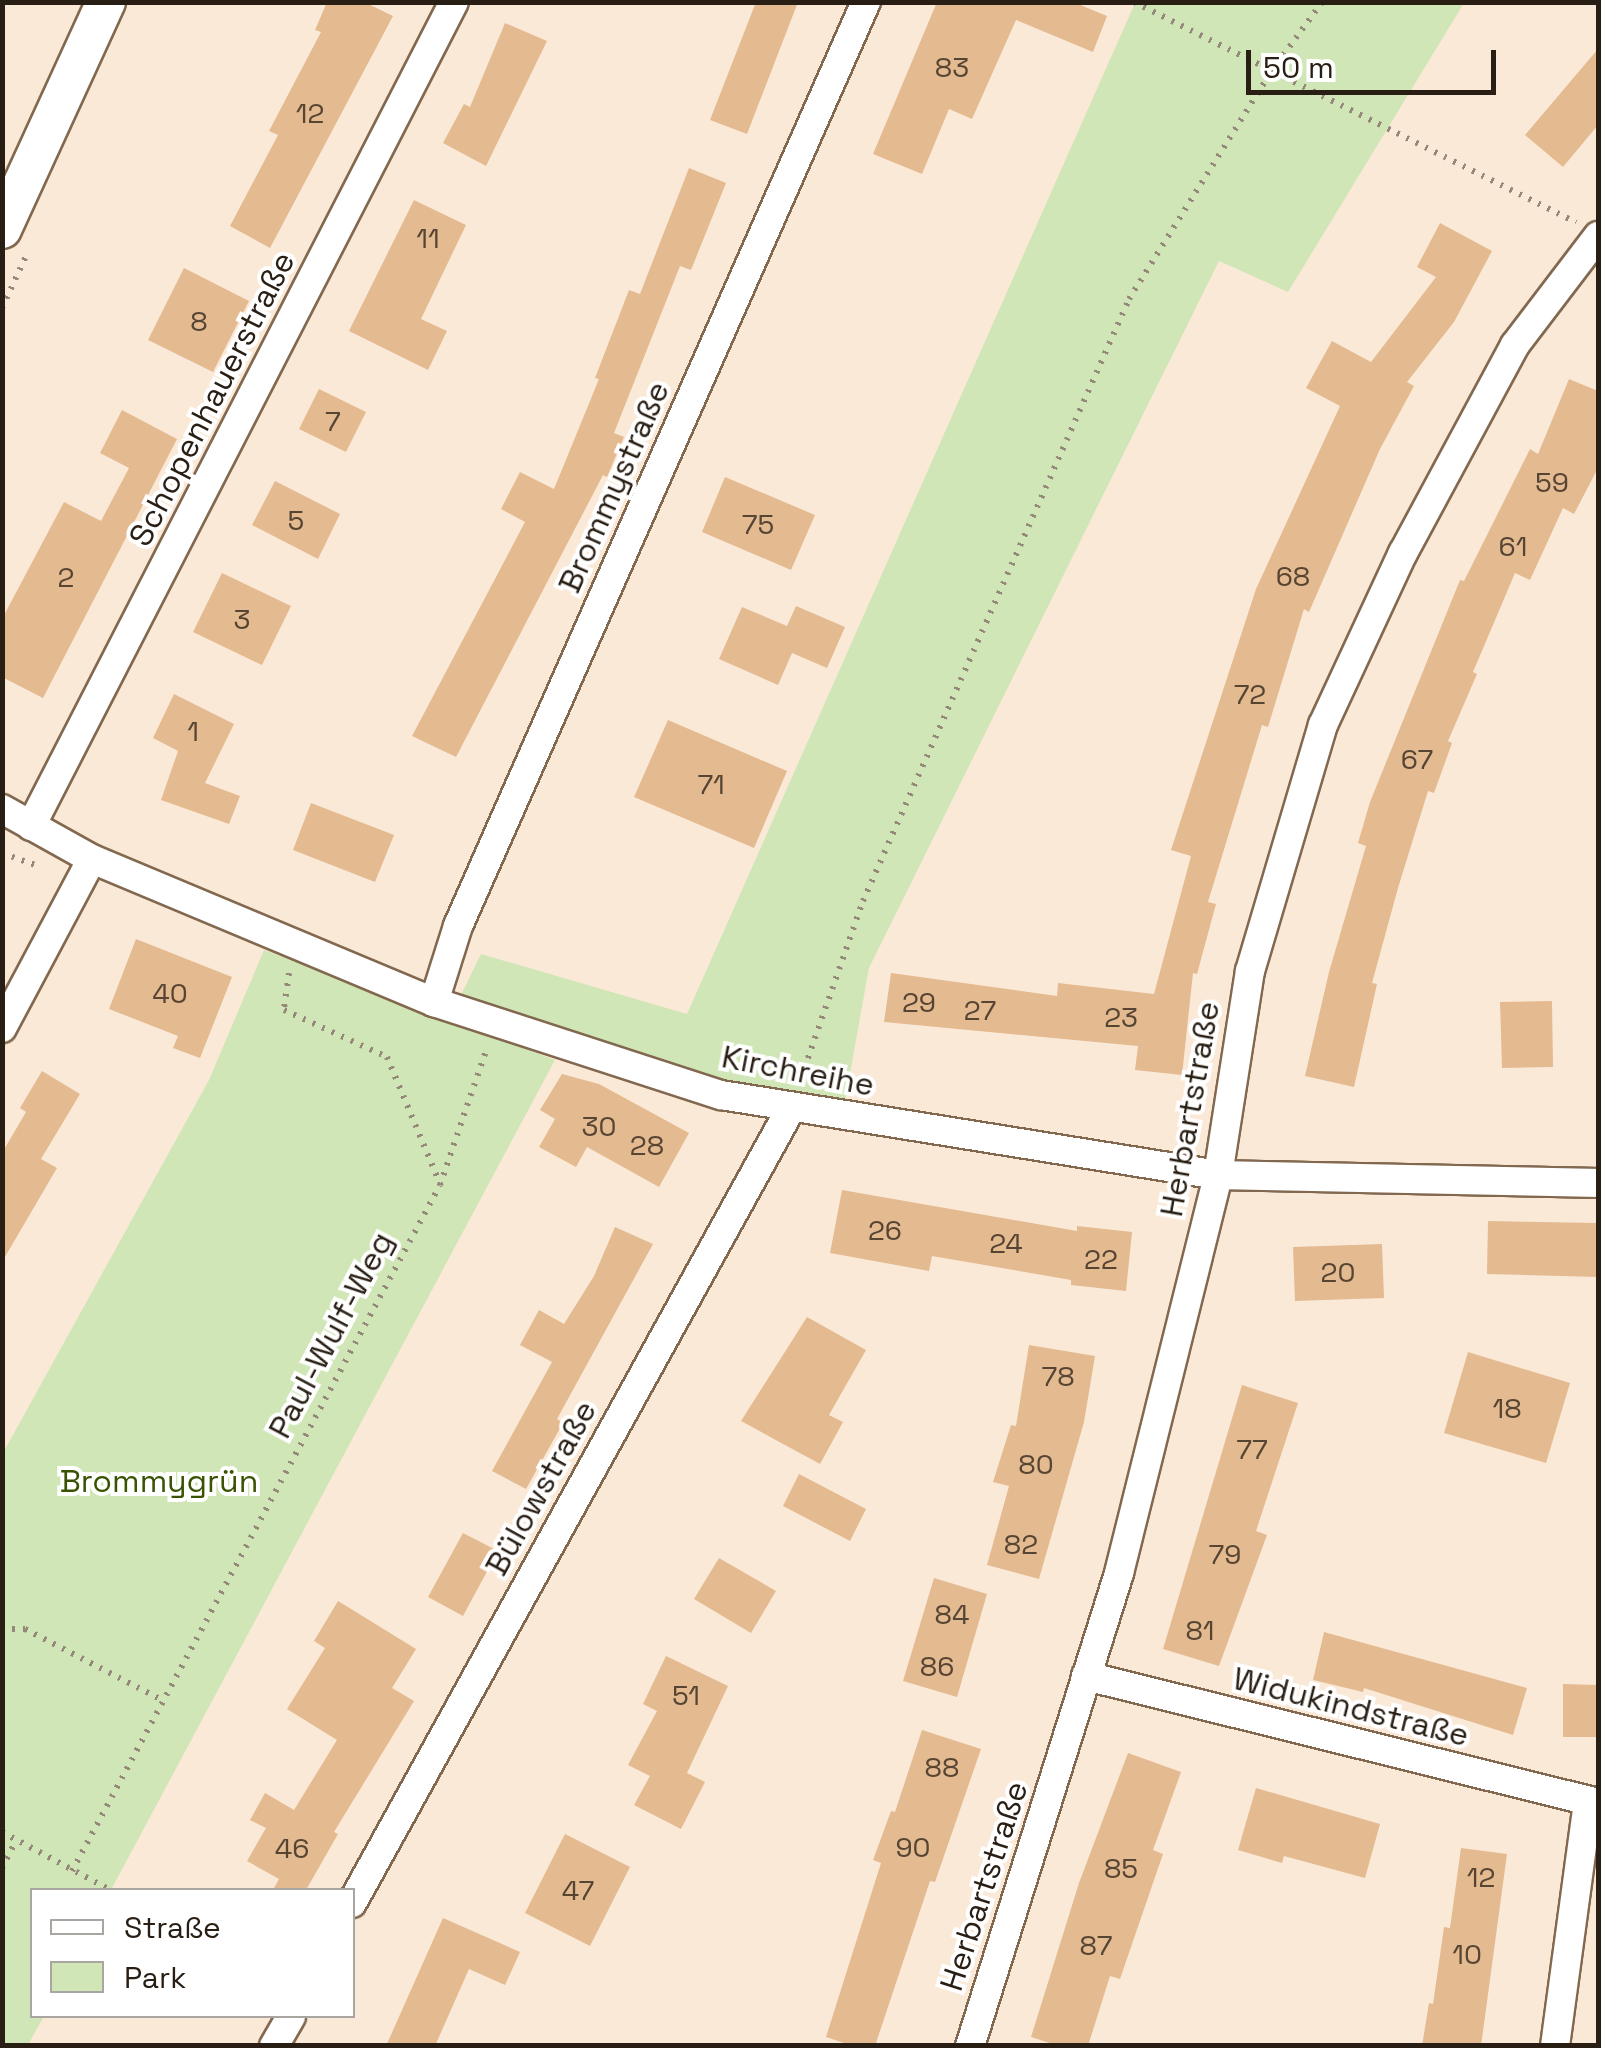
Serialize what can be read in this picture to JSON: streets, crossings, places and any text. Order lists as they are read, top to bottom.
{
  "streets": {
    "street": [
      "Schopenhauerstraße",
      "Brommystraße",
      "Kirchreihe",
      "Herbartstraße",
      "Bülowstraße",
      "Widukindstraße"
    ],
    "path": ["Paul-Wulf-Weg"]
  },
  "crossings": [
    ["Schopenhauerstraße", "Kirchreihe"],
    ["Brommystraße", "Kirchreihe"],
    ["Kirchreihe", "Herbartstraße"],
    ["Kirchreihe", "Paul-Wulf-Weg"],
    ["Kirchreihe", "Bülowstraße"],
    ["Herbartstraße", "Widukindstraße"]
  ],
  "parks": ["Brommygrün"],
  "house_numbers": [
    "83",
    "12",
    "11",
    "8",
    "7",
    "59",
    "5",
    "75",
    "61",
    "68",
    "2",
    "3",
    "72",
    "1",
    "67",
    "71",
    "40",
    "29",
    "27",
    "23",
    "30",
    "28",
    "26",
    "24",
    "22",
    "20",
    "78",
    "18",
    "77",
    "80",
    "82",
    "79",
    "84",
    "81",
    "86",
    "51",
    "88",
    "90",
    "46",
    "85",
    "12",
    "47",
    "87",
    "10"
  ],
  "legend": ["Straße", "Park"],
  "scale_bar": "50 m"
}
